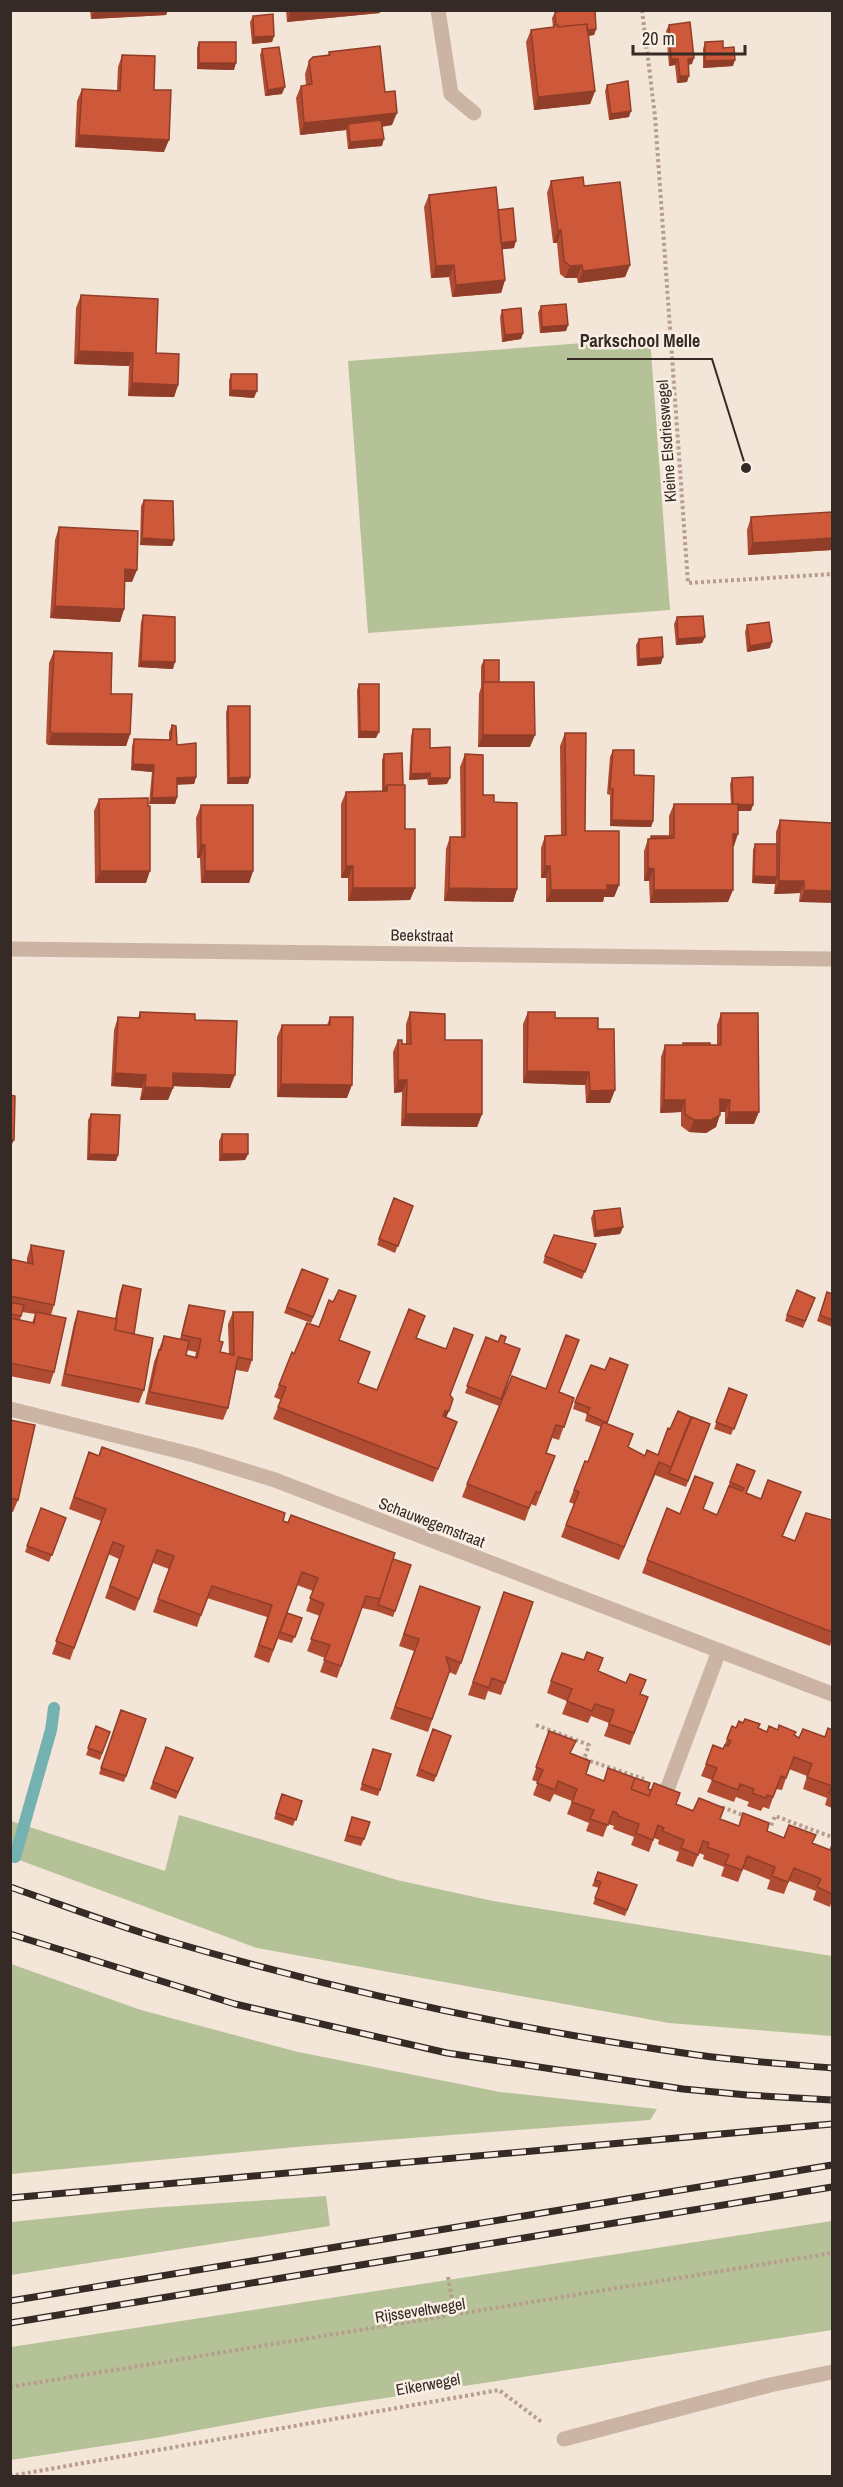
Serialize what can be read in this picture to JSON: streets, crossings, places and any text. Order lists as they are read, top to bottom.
{
  "streets": {
    "street": ["Beekstraat", "Schauwegemstraat"],
    "path": ["Kleine Elsdrieswegel", "Rijsseveltwegel", "Eikerwegel"]
  },
  "places": ["Parkschool Melle"],
  "scale_bar": "20 m"
}
